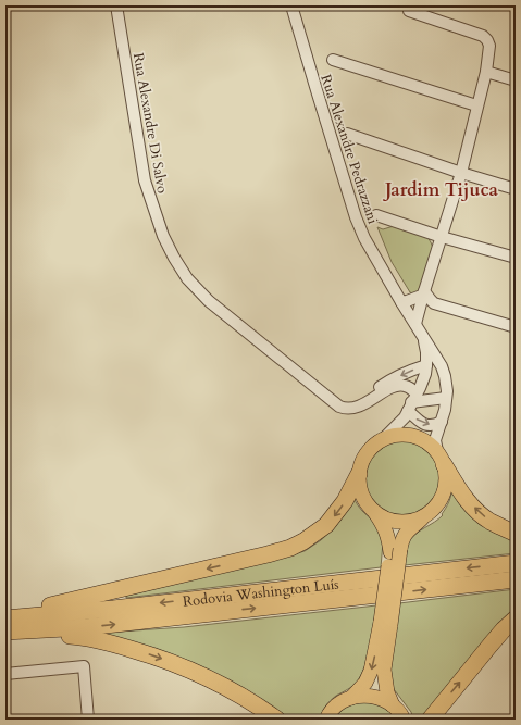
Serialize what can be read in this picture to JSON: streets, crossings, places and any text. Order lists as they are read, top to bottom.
{
  "streets": {
    "highway": ["Rodovia Washington Luís"],
    "street": ["Rua Alexandre Di Salvo", "Rua Alexandre Pedrazzani"]
  },
  "crossings": [
    ["Rua Alexandre Di Salvo", "Rua Alexandre Pedrazzani"]
  ],
  "districts": ["Jardim Tijuca"]
}
